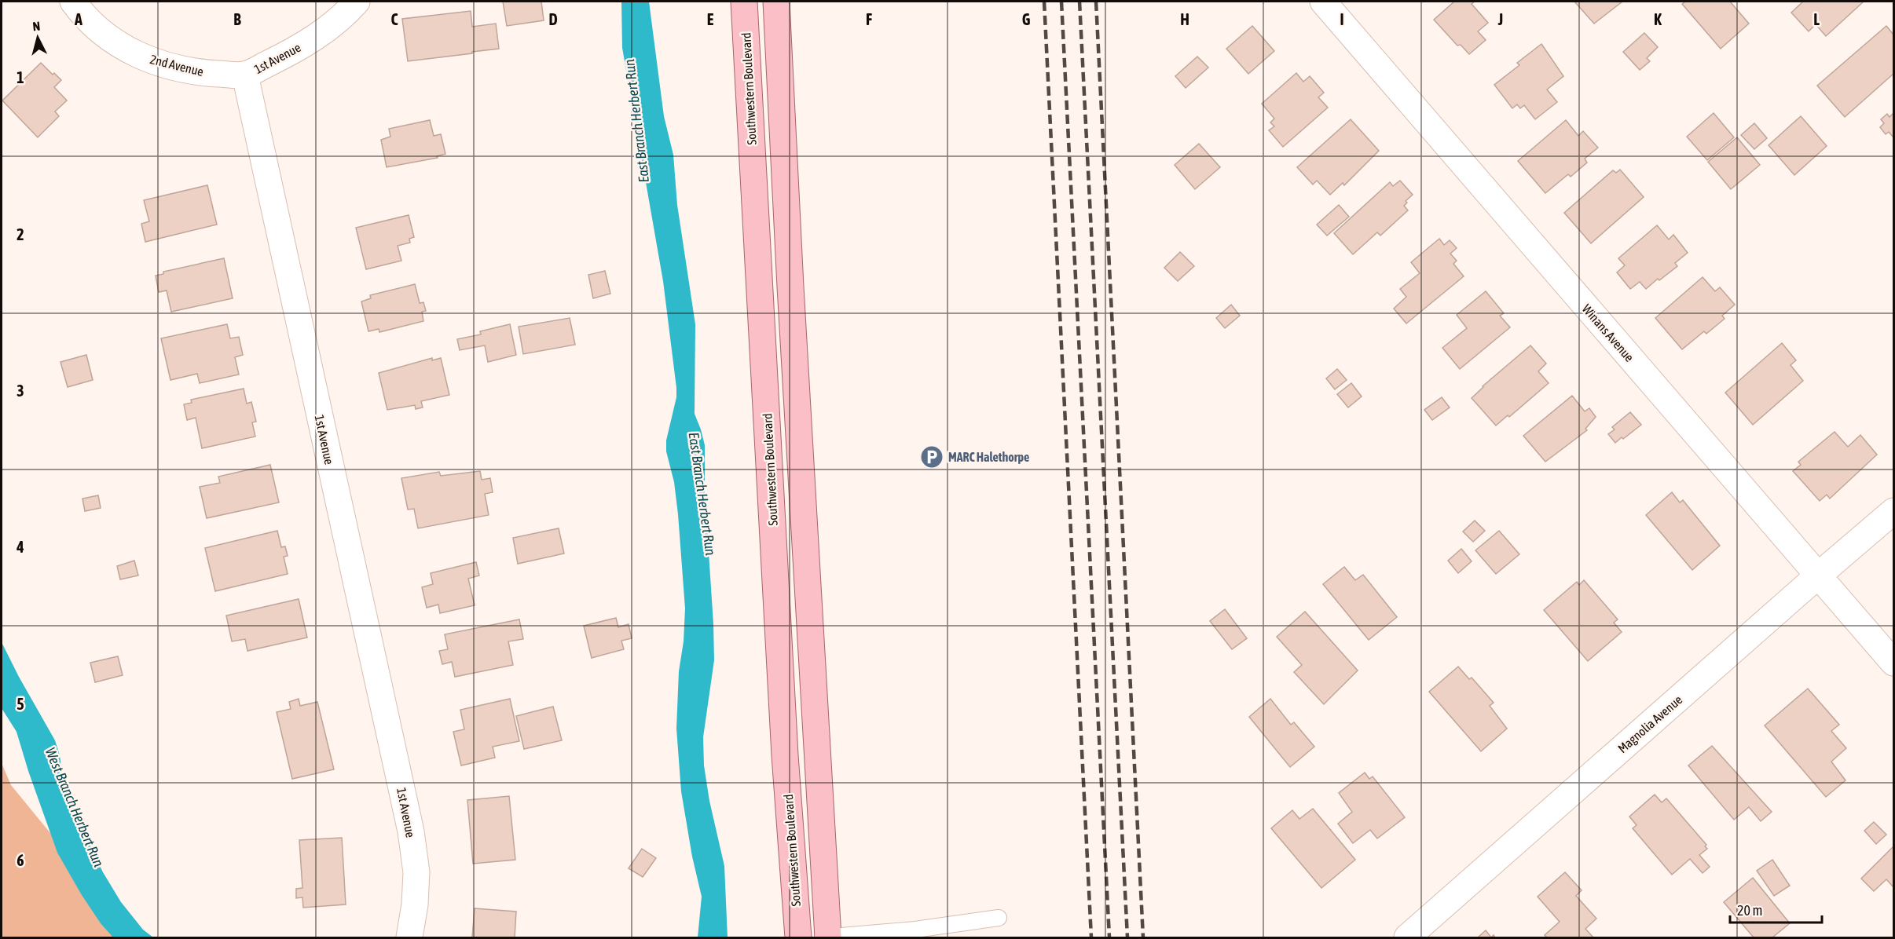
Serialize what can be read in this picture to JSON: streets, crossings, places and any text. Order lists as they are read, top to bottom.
{
  "streets": {
    "main road": ["Southwestern Boulevard"],
    "street": [
      "1st Avenue",
      "2nd Avenue",
      "Winans Avenue",
      "Magnolia Avenue"
    ]
  },
  "crossings": [
    ["1st Avenue", "2nd Avenue"],
    ["Winans Avenue", "Magnolia Avenue"]
  ],
  "water": ["East Branch Herbert Run", "West Branch Herbert Run"],
  "places": {
    "parking": ["MARC Halethorpe"]
  },
  "scale_bar": "20 m",
  "north": "top",
  "grid": {
    "columns": [
      "A",
      "B",
      "C",
      "D",
      "E",
      "F",
      "G",
      "H",
      "I",
      "J",
      "K",
      "L"
    ],
    "rows": [
      "1",
      "2",
      "3",
      "4",
      "5",
      "6"
    ]
  }
}
